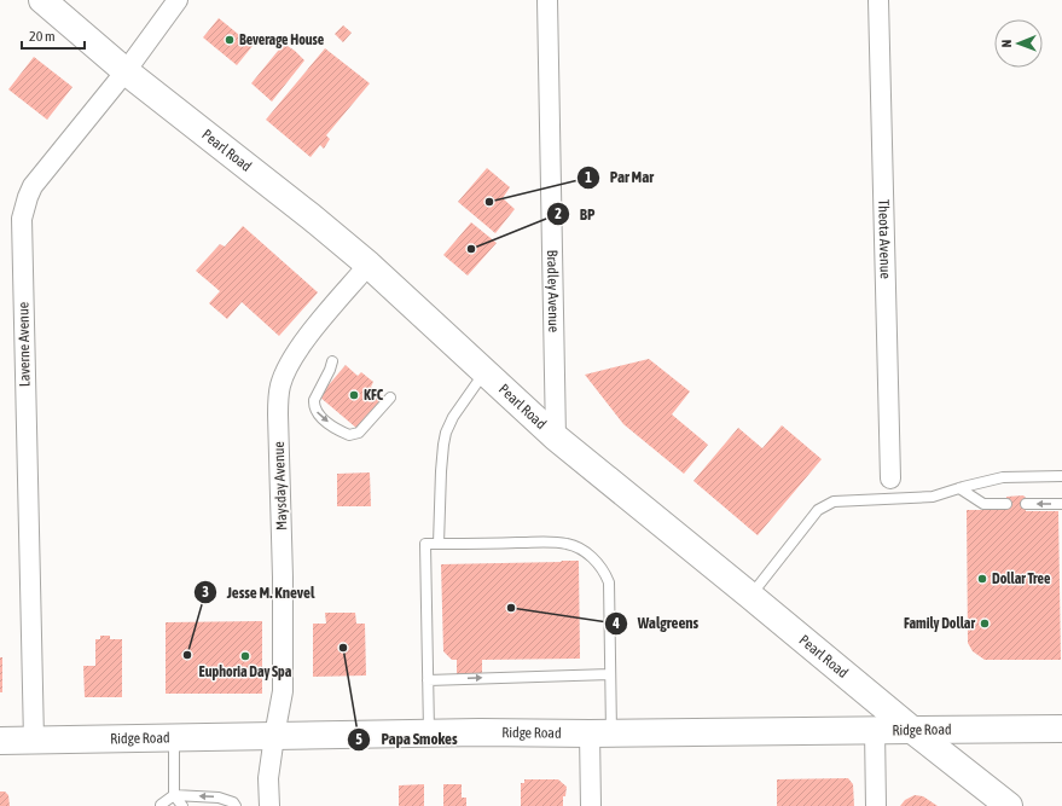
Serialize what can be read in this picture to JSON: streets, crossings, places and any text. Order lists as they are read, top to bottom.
{
  "streets": {
    "main road": ["Pearl Road", "Ridge Road"],
    "street": [
      "Theota Avenue",
      "Bradley Avenue",
      "Laverne Avenue",
      "Maysday Avenue"
    ]
  },
  "crossings": [
    ["Pearl Road", "Bradley Avenue"],
    ["Pearl Road", "Laverne Avenue"],
    ["Pearl Road", "Maysday Avenue"],
    ["Pearl Road", "Ridge Road"],
    ["Laverne Avenue", "Ridge Road"],
    ["Maysday Avenue", "Ridge Road"]
  ],
  "places": [
    "Beverage House",
    "Par Mar",
    "BP",
    "KFC",
    "Dollar Tree",
    "Walgreens",
    "Family Dollar",
    "Papa Smokes",
    "Jesse M. Knevel",
    "Euphoria Day Spa"
  ],
  "scale_bar": "20 m",
  "north": "left"
}
